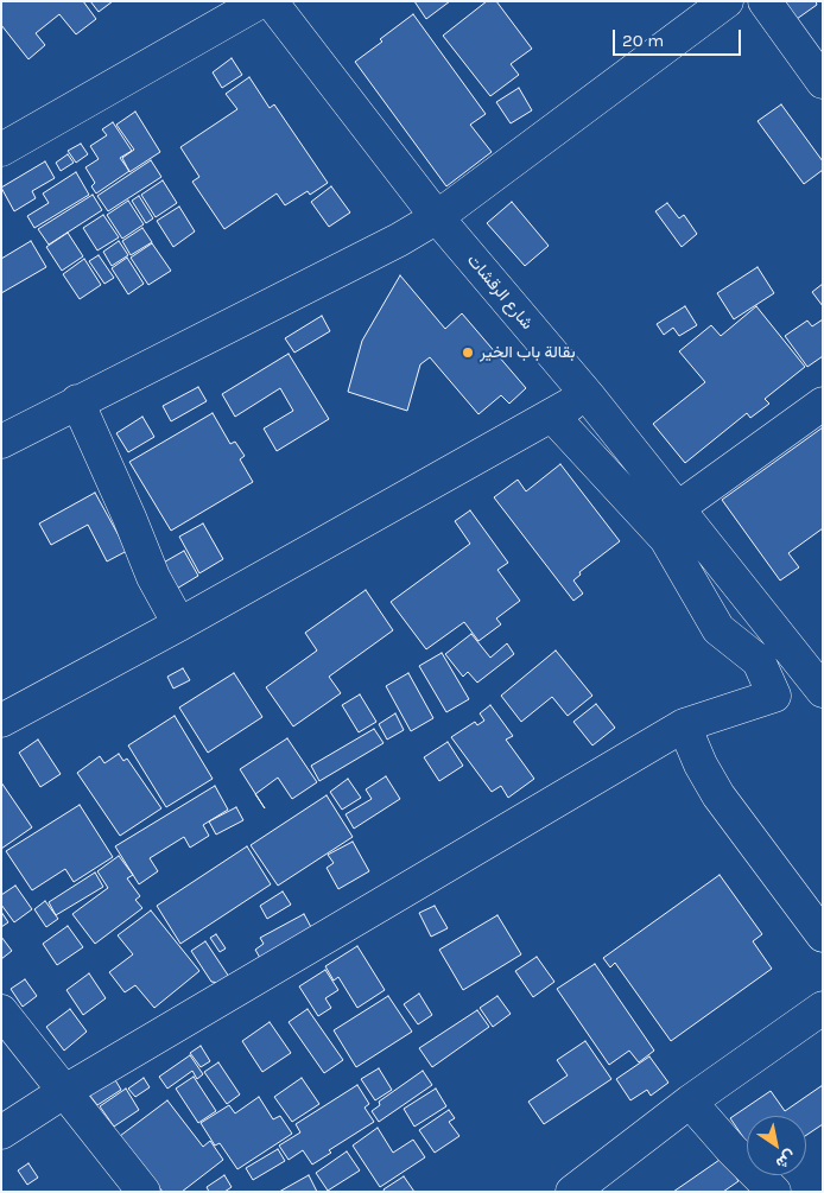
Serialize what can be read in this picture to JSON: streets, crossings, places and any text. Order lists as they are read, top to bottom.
{
  "streets": {
    "street": ["شارع الرقشات"]
  },
  "places": ["بقالة باب الخير"],
  "scale_bar": "20 m",
  "north": "bottom right"
}
